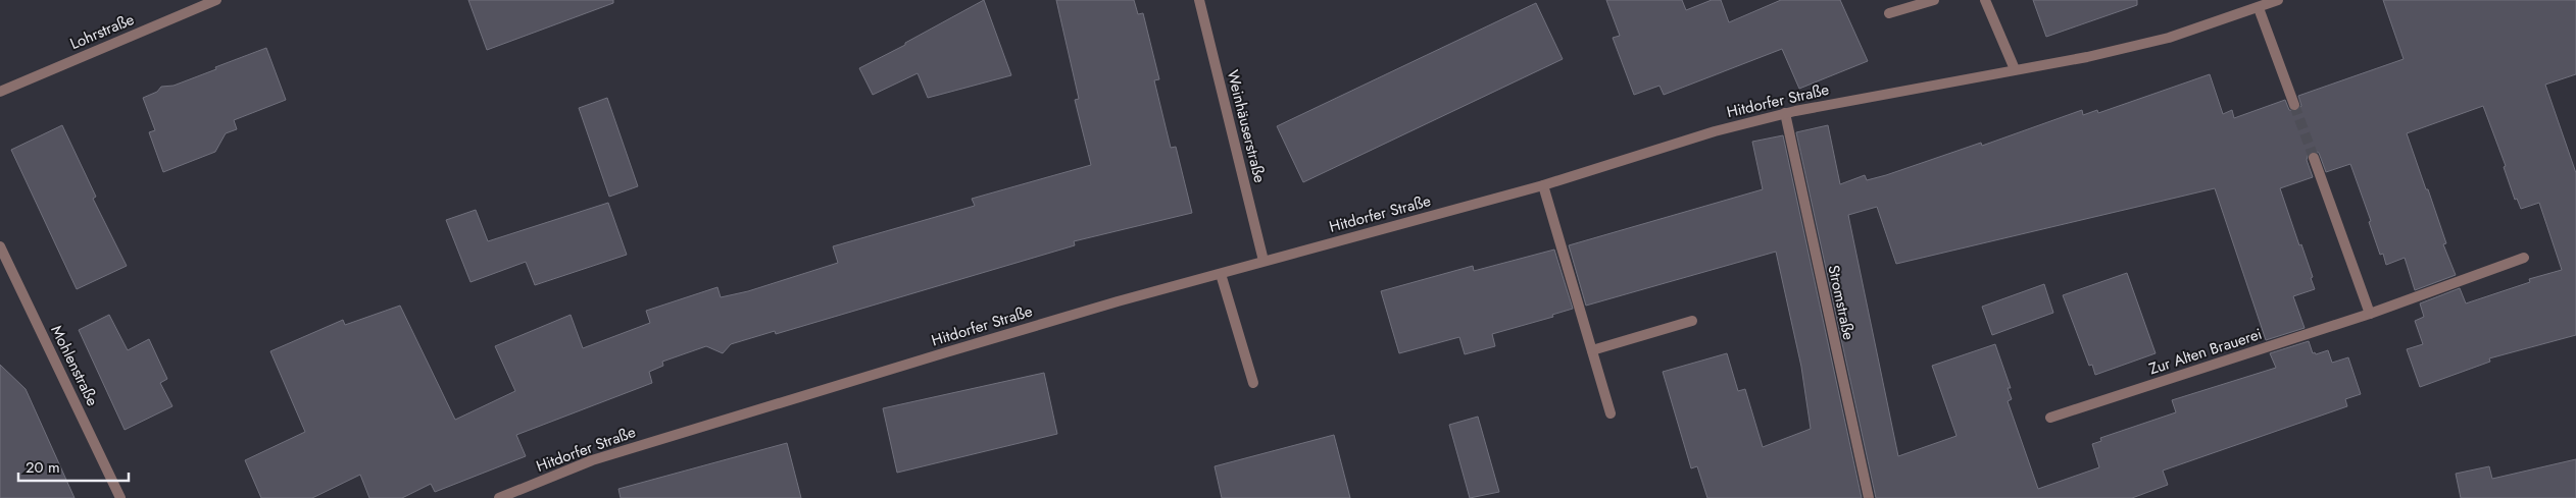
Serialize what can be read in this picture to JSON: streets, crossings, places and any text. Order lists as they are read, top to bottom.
{
  "streets": {
    "street": [
      "Lohrstraße",
      "Hitdorfer Straße",
      "Weinhäuserstraße",
      "Stromstraße",
      "Zur Alten Brauerei",
      "Mohlenstraße"
    ]
  },
  "crossings": [
    ["Hitdorfer Straße", "Weinhäuserstraße"],
    ["Hitdorfer Straße", "Stromstraße"]
  ],
  "scale_bar": "20 m"
}
